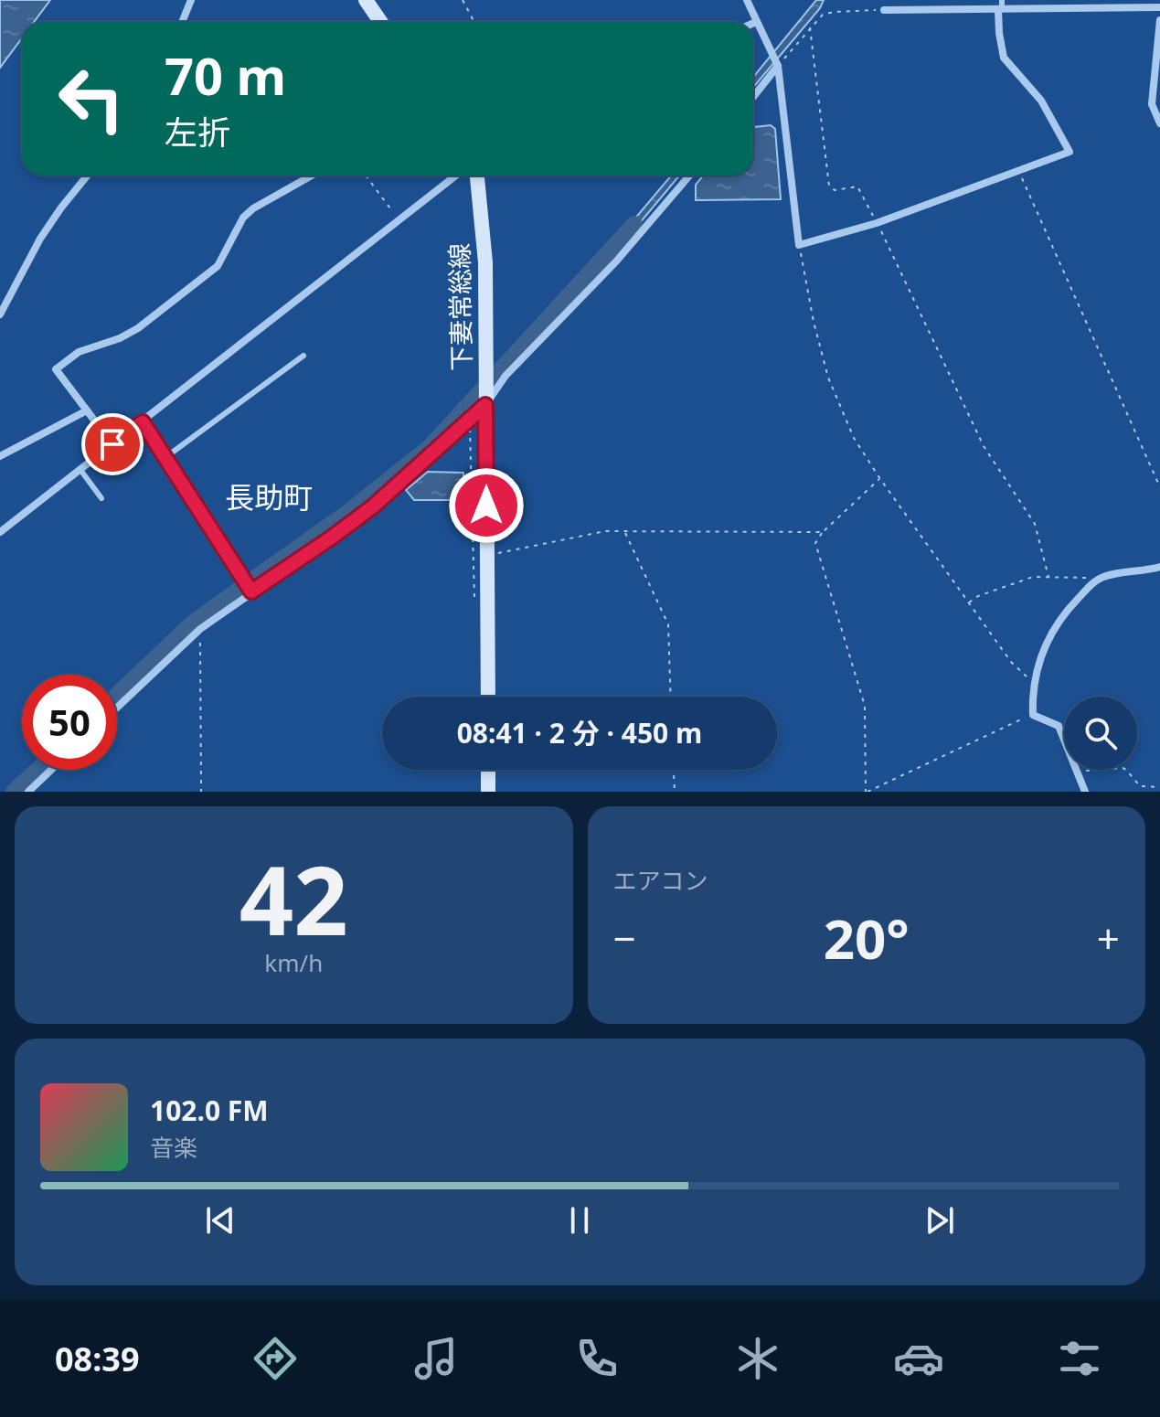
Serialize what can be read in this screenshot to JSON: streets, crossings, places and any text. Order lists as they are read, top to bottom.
{
  "streets": {
    "main road": ["下妻常総線"]
  },
  "districts": ["長助町"],
  "page": {
    "turn": ["70 m", "左折"],
    "limit": "50",
    "trip": "08:41 · 2 分 · 450 m",
    "tile": [
      ["42", "km/h"],
      "エアコン"
    ],
    "heat": ["−", "20°", "+"],
    "song": ["102.0 FM", "音楽"],
    "tabs": "08:39"
  }
}
